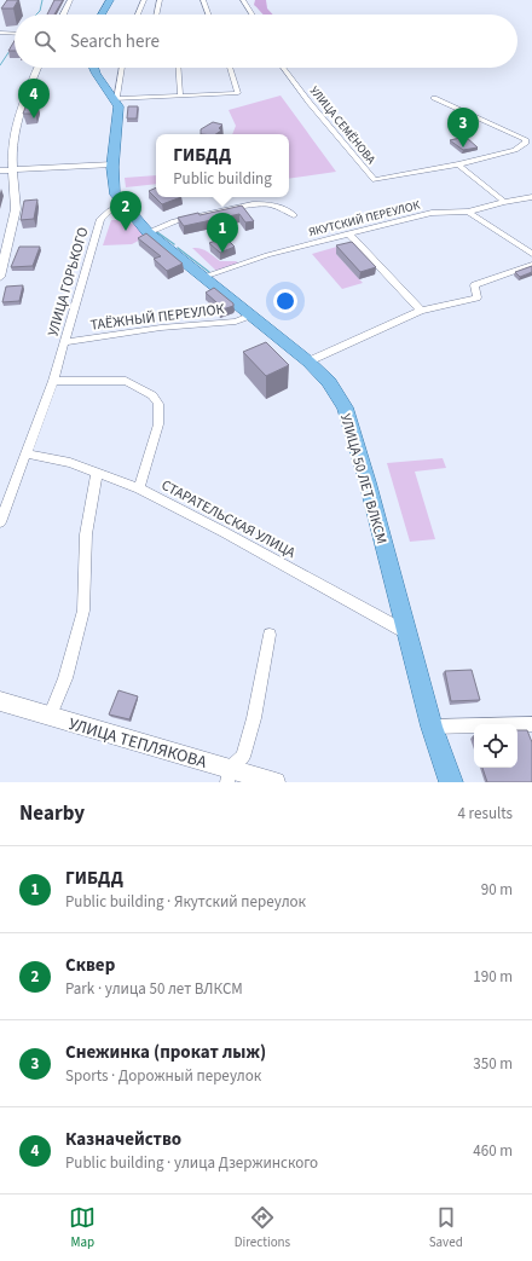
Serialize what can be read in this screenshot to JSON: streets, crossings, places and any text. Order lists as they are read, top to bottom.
{
  "streets": {
    "main road": ["УЛИЦА 50 ЛЕТ ВЛКСМ", "УЛИЦА ТЕПЛЯКОВА"],
    "street": [
      "УЛИЦА СЕМЁНОВА",
      "ЯКУТСКИЙ ПЕРЕУЛОК",
      "УЛИЦА ГОРЬКОГО",
      "ТАЁЖНЫЙ ПЕРЕУЛОК",
      "СТАРАТЕЛЬСКАЯ УЛИЦА"
    ]
  },
  "crossings": [
    ["ЯКУТСКИЙ ПЕРЕУЛОК", "УЛИЦА 50 ЛЕТ ВЛКСМ"],
    ["УЛИЦА ГОРЬКОГО", "ТАЁЖНЫЙ ПЕРЕУЛОК"],
    ["УЛИЦА ГОРЬКОГО", "УЛИЦА 50 ЛЕТ ВЛКСМ"],
    ["УЛИЦА ГОРЬКОГО", "СТАРАТЕЛЬСКАЯ УЛИЦА"],
    ["ТАЁЖНЫЙ ПЕРЕУЛОК", "УЛИЦА 50 ЛЕТ ВЛКСМ"],
    ["УЛИЦА 50 ЛЕТ ВЛКСМ", "СТАРАТЕЛЬСКАЯ УЛИЦА"]
  ],
  "page": {
    "search": "Search here",
    "pins": [
      "4",
      "3",
      "2",
      "1"
    ],
    "popup": ["ГИБДД", "Public building"],
    "heading": ["Nearby", "4 results"],
    "list": [
      {
        "mark": "1",
        "name": "ГИБДД",
        "note": "Public building · Якутский переулок",
        "value": "90 m"
      },
      {
        "mark": "2",
        "name": "Сквер",
        "note": "Park · улица 50 лет ВЛКСМ",
        "value": "190 m"
      },
      {
        "mark": "3",
        "name": "Снежинка (прокат лыж)",
        "note": "Sports · Дорожный переулок",
        "value": "350 m"
      },
      {
        "mark": "4",
        "name": "Казначейство",
        "note": "Public building · улица Дзержинского",
        "value": "460 m"
      }
    ],
    "nav": ["Map", "Directions", "Saved"]
  }
}
